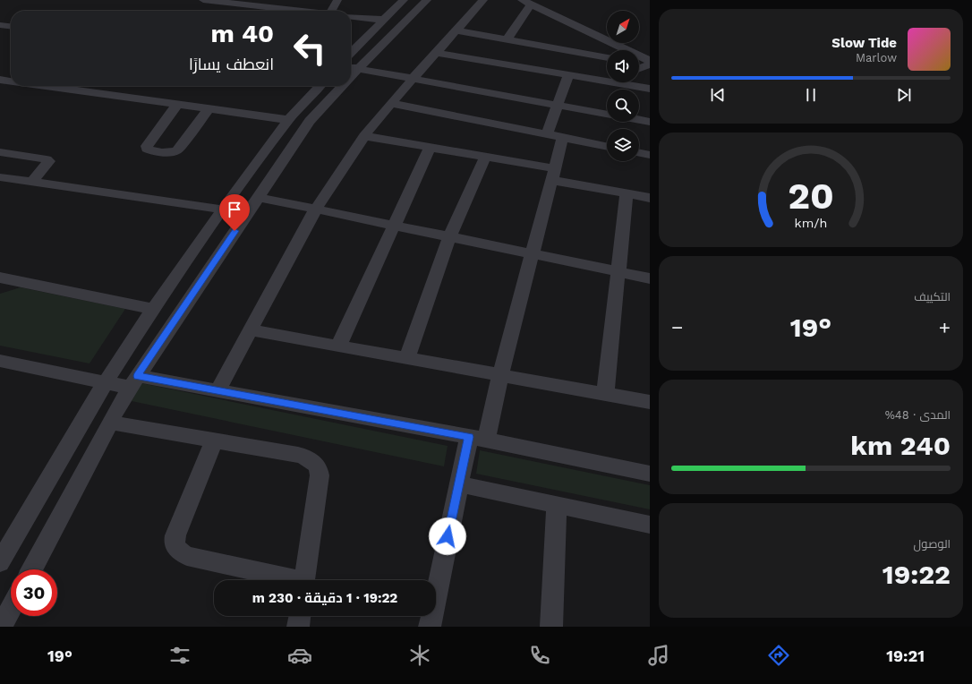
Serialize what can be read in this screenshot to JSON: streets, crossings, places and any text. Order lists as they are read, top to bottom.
{
  "north": "top right",
  "page": {
    "turn": ["40 m", "انعطف يسارًا"],
    "song": ["Slow Tide", "Marlow"],
    "tile": [
      "التكييف",
      ["المدى · 48%", "240 km"],
      ["الوصول", "19:22"]
    ],
    "heat": ["−", "19°", "+"],
    "limit": "30",
    "trip": "19:22 · 1 دقيقة · 230 m",
    "tabs": ["19:21", "19°"],
    "gauge": ["20", "km/h"]
  }
}
